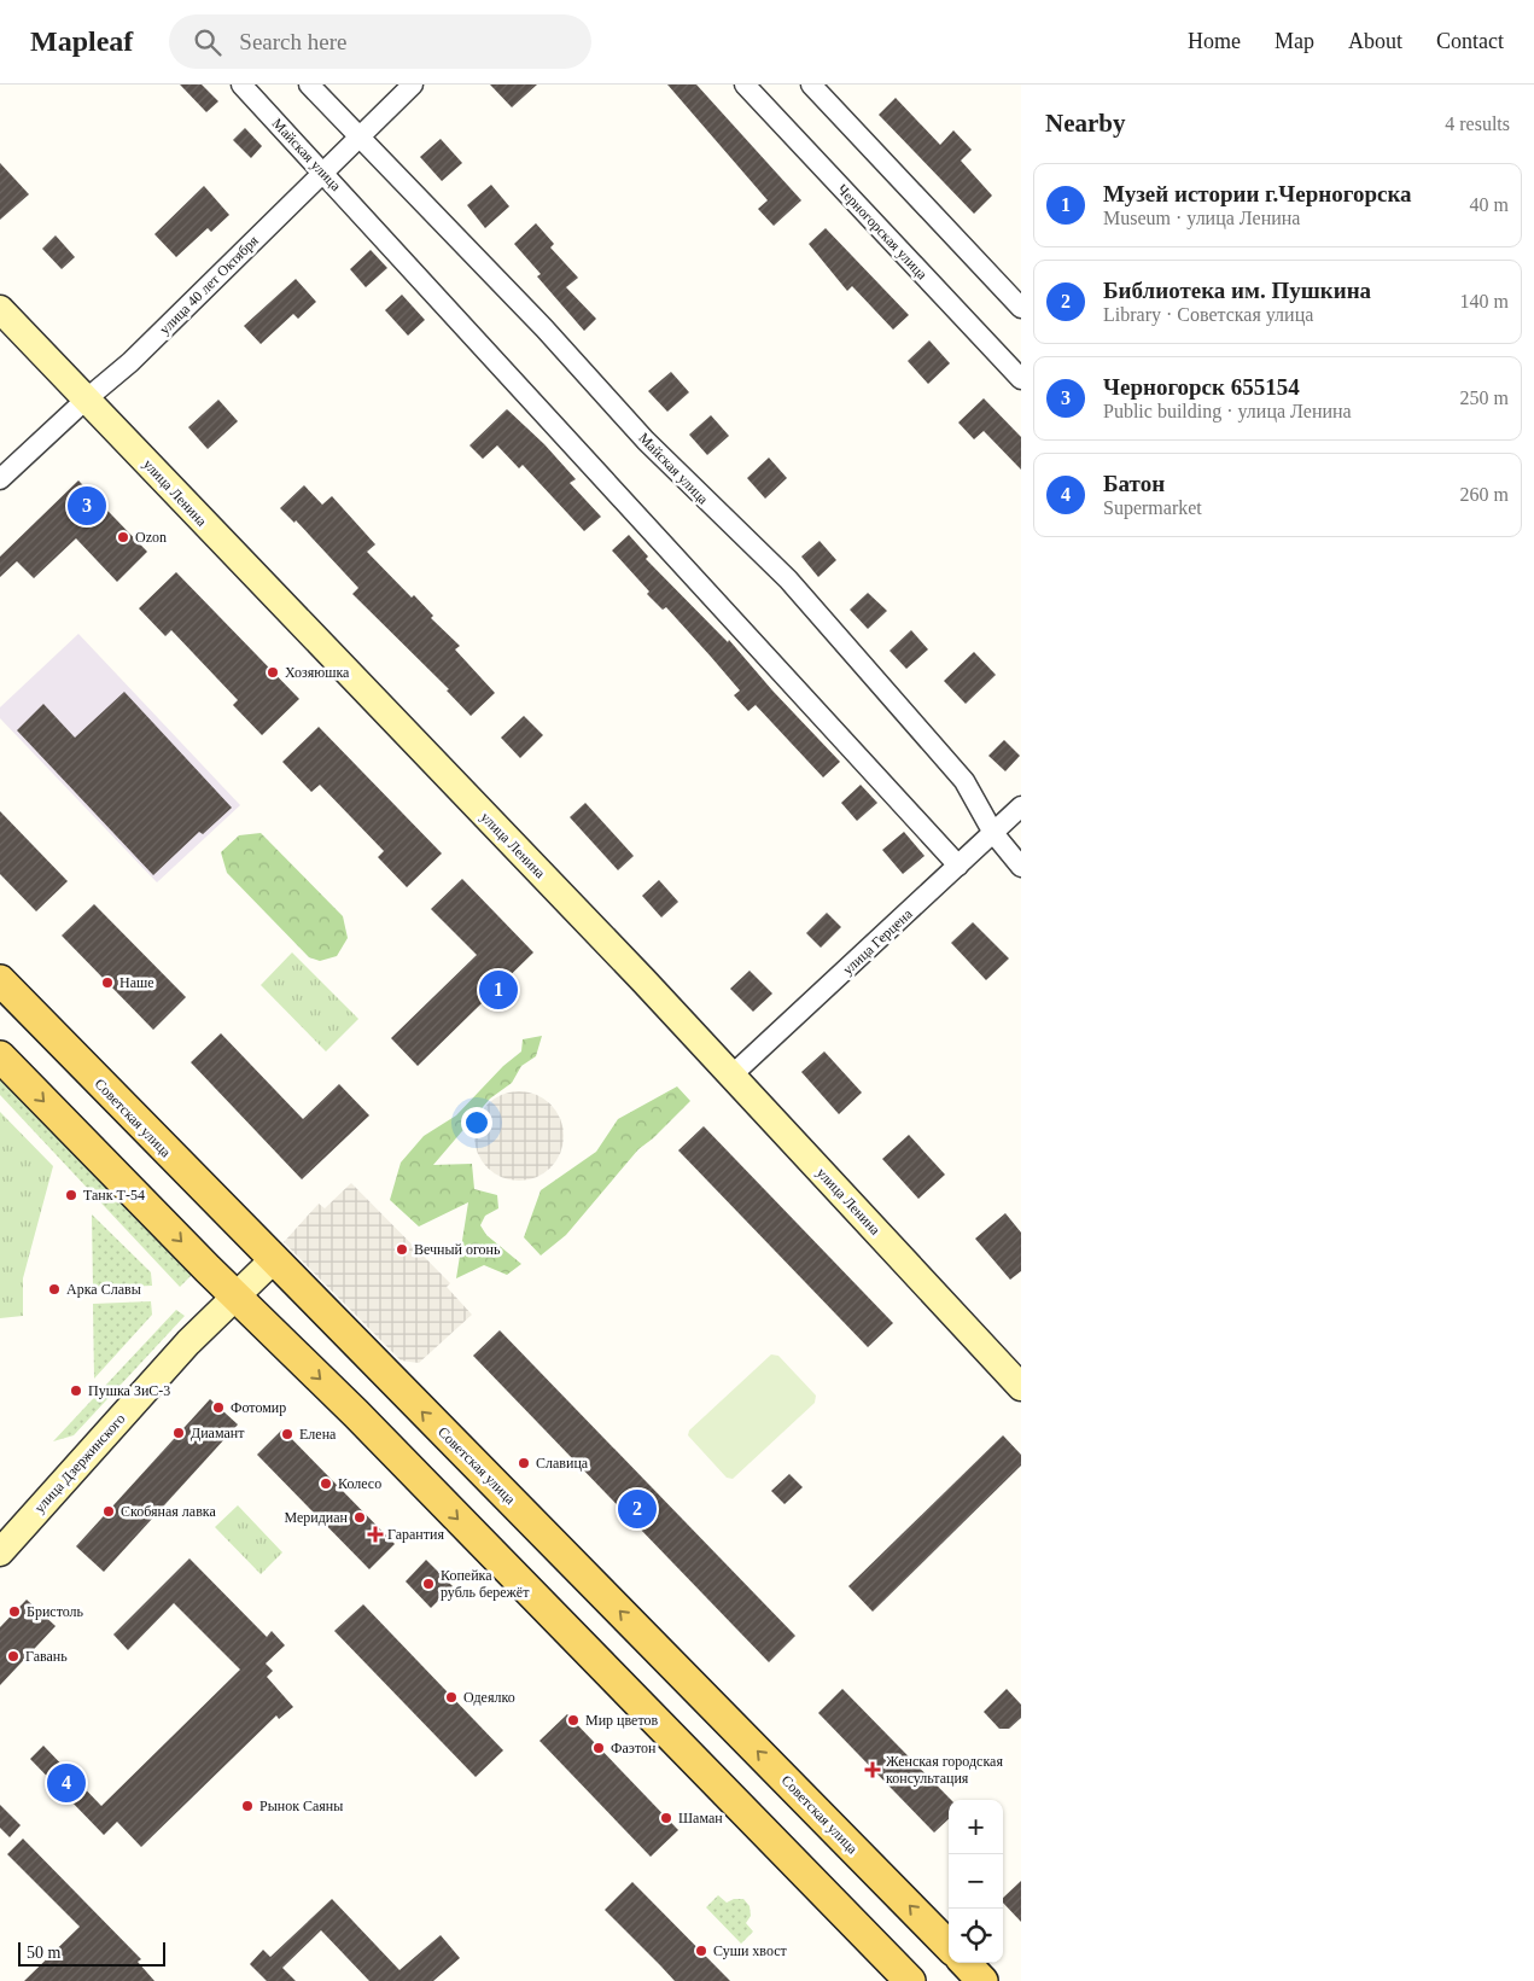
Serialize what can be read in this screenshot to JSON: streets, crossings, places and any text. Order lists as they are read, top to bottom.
{
  "streets": {
    "main road": ["Советская улица"],
    "street": [
      "Майская улица",
      "Черногорская улица",
      "улица 40 лет Октября",
      "улица Ленина",
      "улица Герцена",
      "улица Дзержинского"
    ]
  },
  "crossings": [
    ["Майская улица", "улица 40 лет Октября"],
    ["Майская улица", "улица Герцена"],
    ["улица 40 лет Октября", "улица Ленина"],
    ["улица Ленина", "улица Герцена"],
    ["Советская улица", "улица Дзержинского"]
  ],
  "places": {
    "other": [
      "Ozon",
      "Хозяюшка",
      "Наше",
      "Танк Т-54",
      "Вечный огонь",
      "Арка Славы",
      "Пушка ЗиС-3",
      "Фотомир",
      "Диамант",
      "Елена",
      "Славица",
      "Колесо",
      "Скобяная лавка",
      "Меридиан",
      "Копейка рубль бережёт",
      "Бристоль",
      "Гавань",
      "Одеялко",
      "Мир цветов",
      "Фаэтон",
      "Рынок Саяны",
      "Шаман",
      "Суши хвост"
    ],
    "health": ["Гарантия", "Женская городская консультация"]
  },
  "scale_bar": "50 m",
  "page": {
    "header": "Mapleaf",
    "search": "Search here",
    "nav": [
      "Home",
      "Map",
      "About",
      "Contact"
    ],
    "heading": ["Nearby", "4 results"],
    "list": [
      {
        "mark": "1",
        "name": "Музей истории г.Черногорска",
        "note": "Museum · улица Ленина",
        "value": "40 m"
      },
      {
        "mark": "2",
        "name": "Библиотека им. Пушкина",
        "note": "Library · Советская улица",
        "value": "140 m"
      },
      {
        "mark": "3",
        "name": "Черногорск 655154",
        "note": "Public building · улица Ленина",
        "value": "250 m"
      },
      {
        "mark": "4",
        "name": "Батон",
        "note": "Supermarket",
        "value": "260 m"
      }
    ],
    "pins": [
      "3",
      "1",
      "2",
      "4"
    ],
    "map_buttons": ["+", "−"],
    "scale": "50 m"
  }
}
